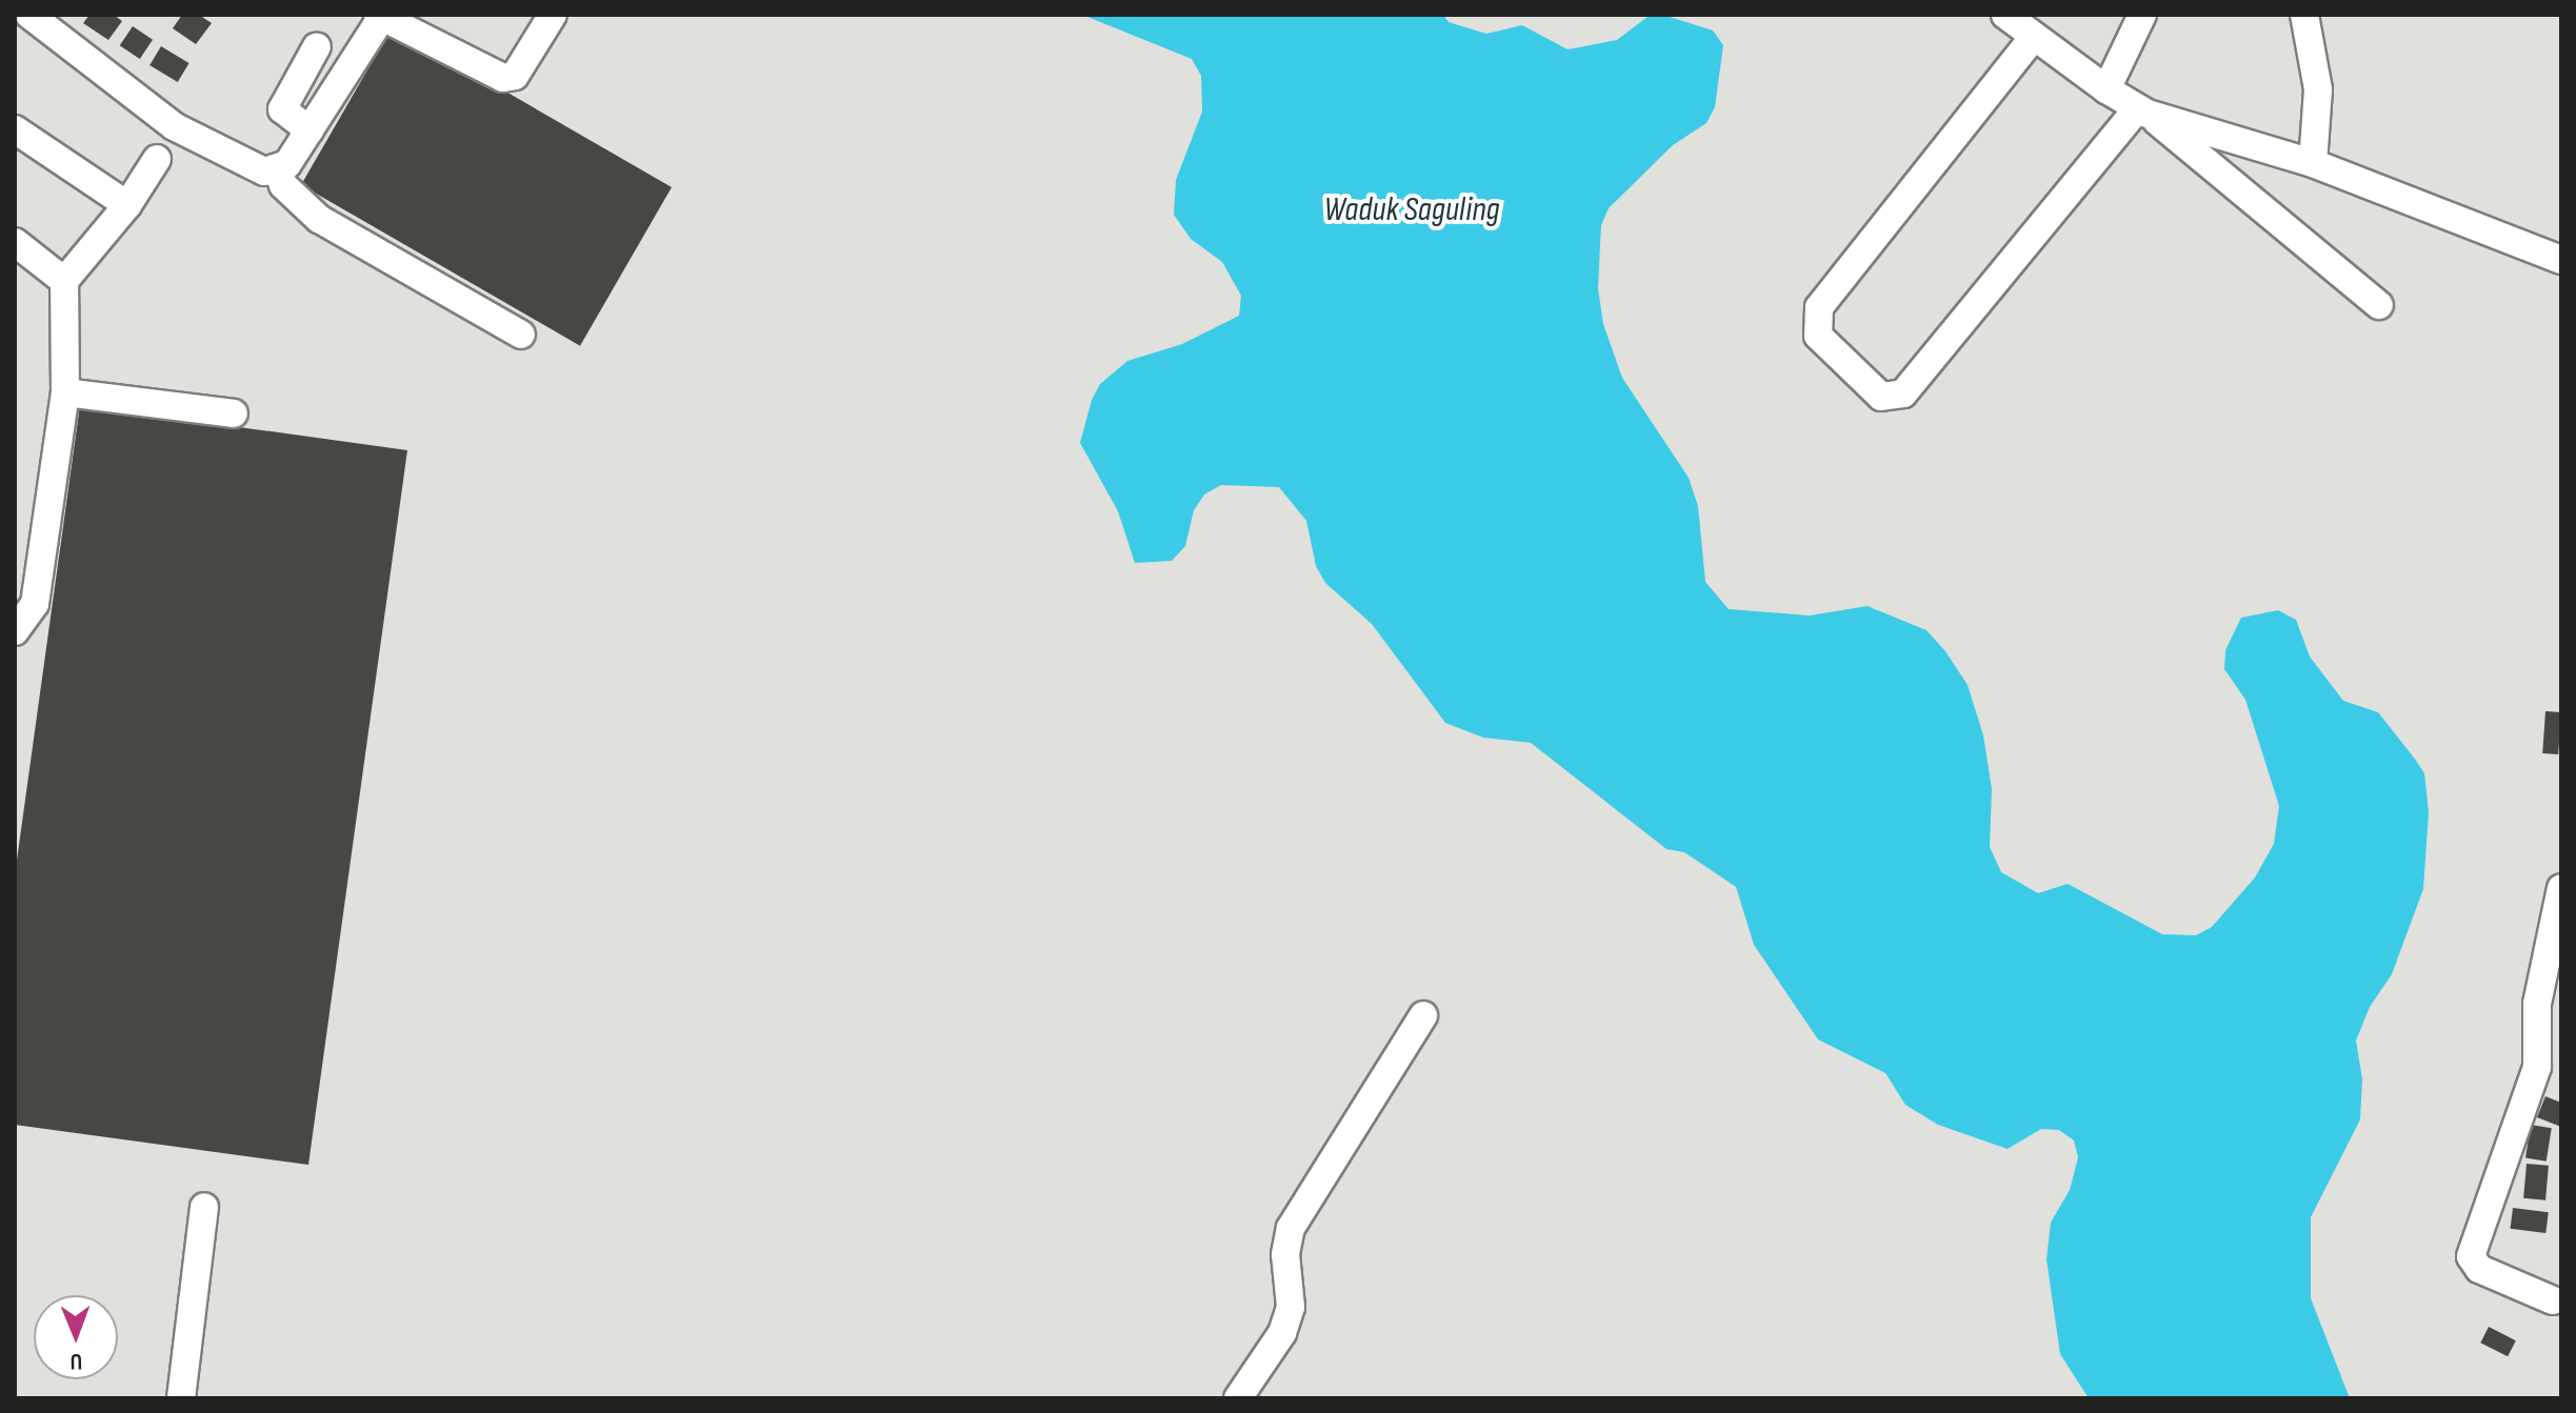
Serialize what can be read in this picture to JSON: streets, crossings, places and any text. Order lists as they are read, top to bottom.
{
  "water": ["Waduk Saguling"],
  "north": "bottom"
}
